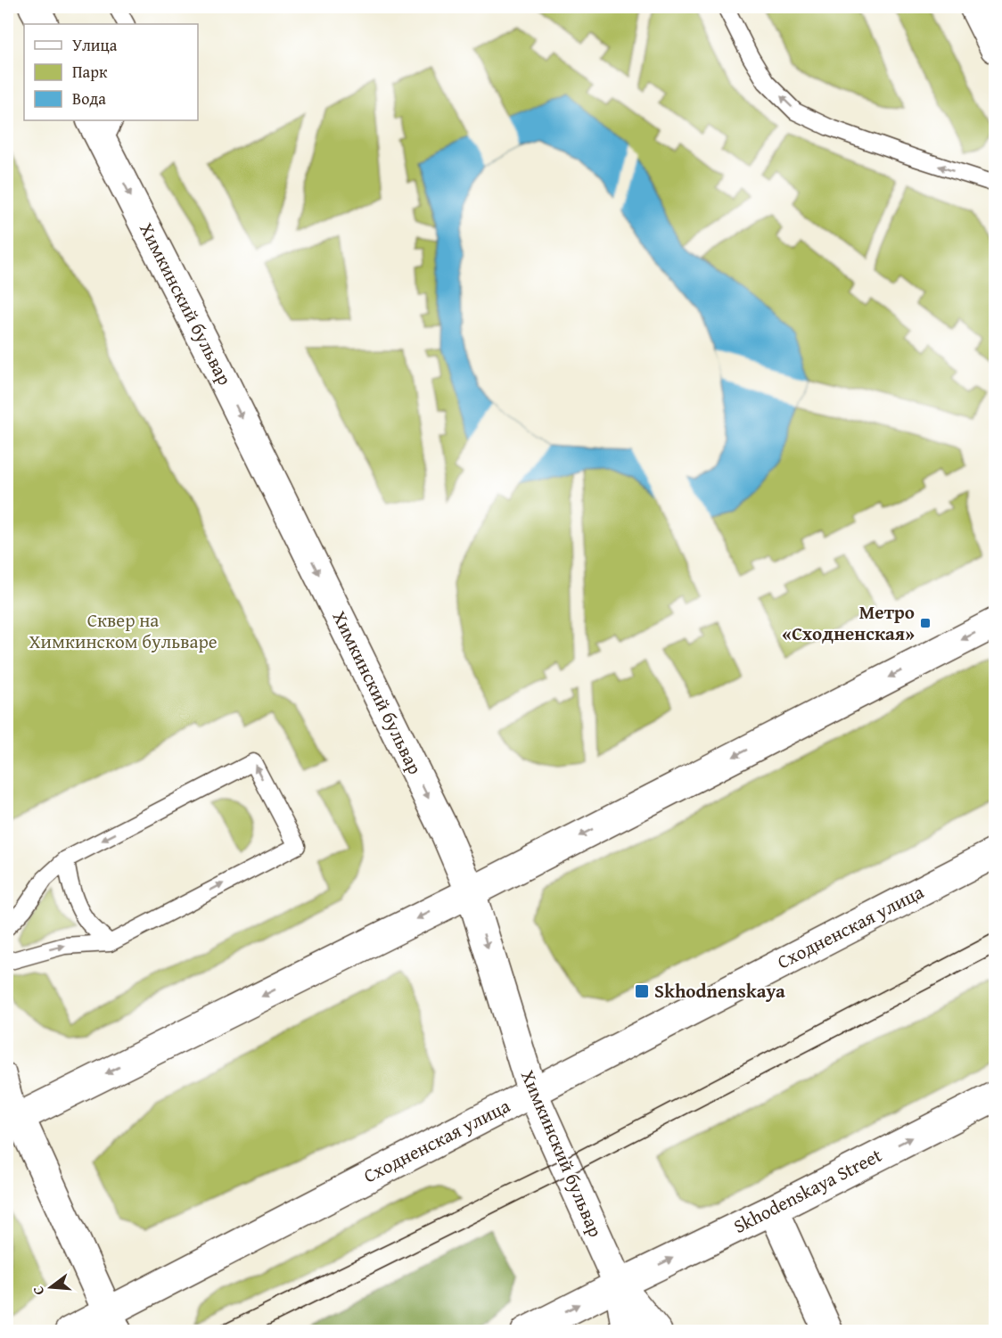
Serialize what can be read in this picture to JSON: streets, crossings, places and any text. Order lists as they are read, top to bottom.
{
  "streets": {
    "main road": ["Химкинский бульвар", "Сходненская улица", "Skhodenskaya Street"]
  },
  "crossings": [
    ["Химкинский бульвар", "Сходненская улица"],
    ["Химкинский бульвар", "Skhodenskaya Street"]
  ],
  "one_way": ["Химкинский бульвар", "Skhodenskaya Street"],
  "parks": ["Сквер на Химкинском бульваре"],
  "places": {
    "transit": ["Метро «Сходненская»", "Skhodnenskaya"]
  },
  "legend": ["Улица", "Парк", "Вода"],
  "north": "left"
}
